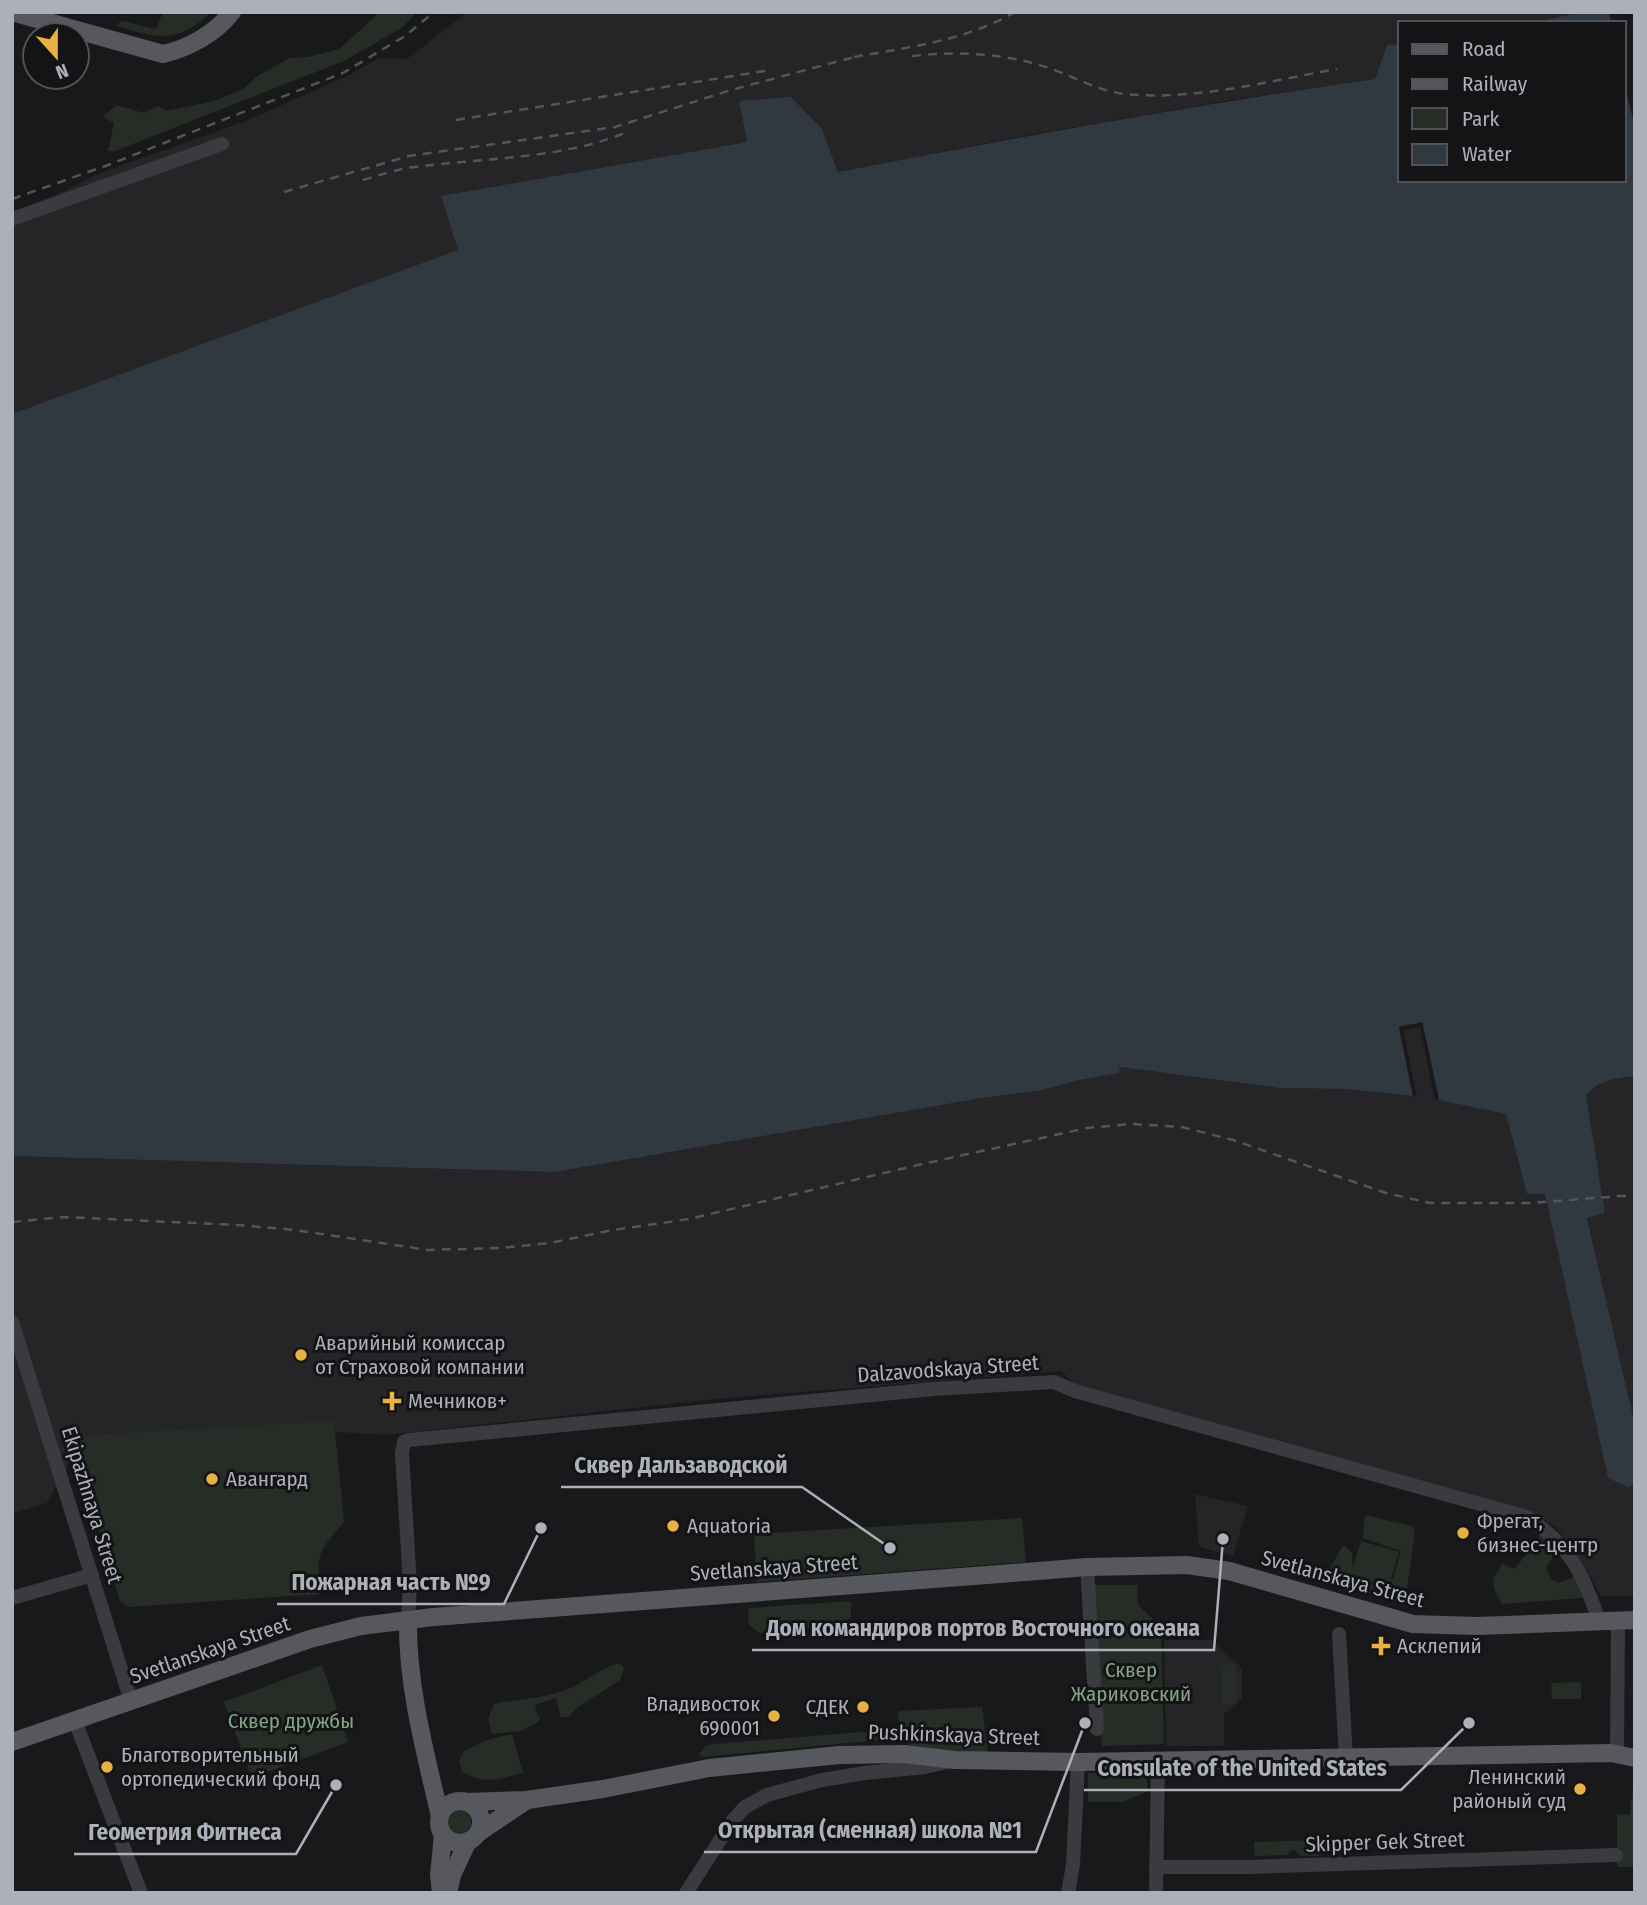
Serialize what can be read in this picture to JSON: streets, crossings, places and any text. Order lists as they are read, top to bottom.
{
  "streets": {
    "main road": ["Svetlanskaya Street", "Pushkinskaya Street"],
    "street": ["Dalzavodskaya Street", "Ekipazhnaya Street", "Skipper Gek Street"]
  },
  "crossings": [
    ["Dalzavodskaya Street", "Svetlanskaya Street"],
    ["Ekipazhnaya Street", "Svetlanskaya Street"]
  ],
  "parks": ["Сквер Жариковский", "Сквер дружбы"],
  "places": {
    "other": [
      "Аварийный комиссар от Страховой компании",
      "Авангард",
      "Aquatoria",
      "Пожарная часть №9",
      "Фрегат, бизнес-центр",
      "Дом командиров портов Восточного океана",
      "Сквер Дальзаводской",
      "СДЕК",
      "Владивосток 690001",
      "Открытая (сменная) школа №1",
      "Consulate of the United States",
      "Благотворительный ортопедический фонд",
      "Геометрия Фитнеса",
      "Ленинский районый суд"
    ],
    "health": ["Мечников+", "Асклепий"]
  },
  "legend": [
    "Road",
    "Railway",
    "Park",
    "Water"
  ],
  "north": "bottom"
}
